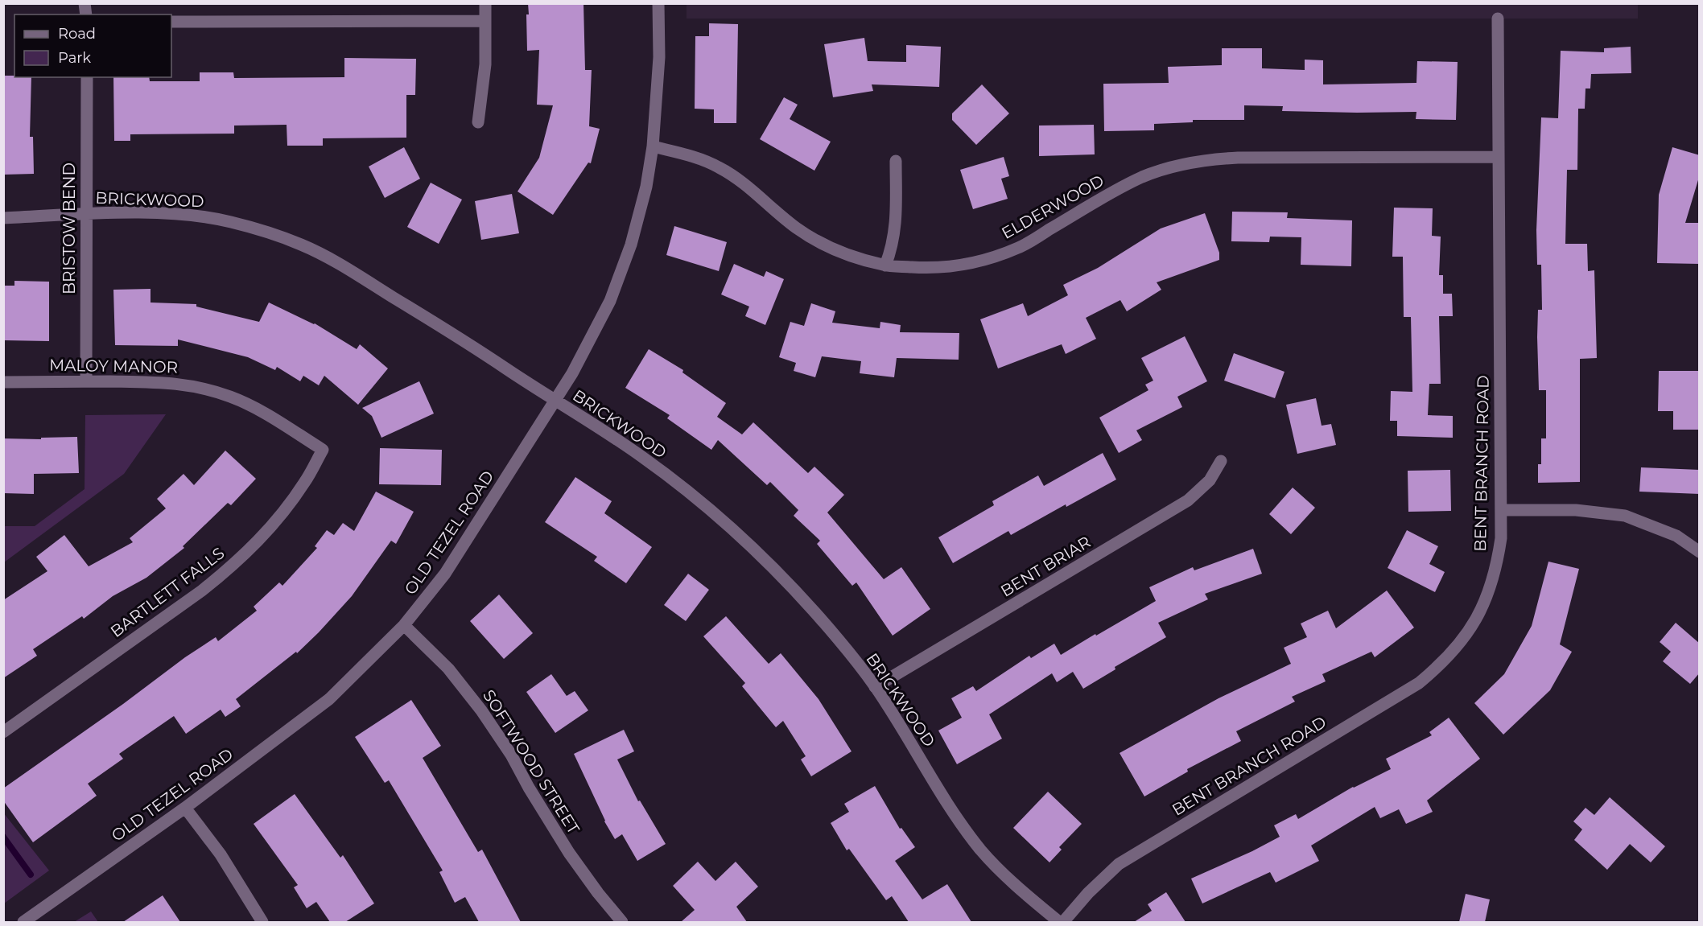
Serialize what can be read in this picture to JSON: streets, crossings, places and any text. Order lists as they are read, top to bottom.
{
  "streets": {
    "street": [
      "BRICKWOOD",
      "ELDERWOOD",
      "BRISTOW BEND",
      "MALOY MANOR",
      "BENT BRANCH ROAD",
      "OLD TEZEL ROAD",
      "BENT BRIAR",
      "BARTLETT FALLS",
      "SOFTWOOD STREET"
    ]
  },
  "crossings": [
    ["BRICKWOOD", "BRISTOW BEND"],
    ["BRICKWOOD", "OLD TEZEL ROAD"],
    ["BRICKWOOD", "BENT BRIAR"],
    ["ELDERWOOD", "BENT BRANCH ROAD"],
    ["ELDERWOOD", "OLD TEZEL ROAD"],
    ["BRISTOW BEND", "MALOY MANOR"],
    ["MALOY MANOR", "BARTLETT FALLS"],
    ["OLD TEZEL ROAD", "SOFTWOOD STREET"]
  ],
  "legend": ["Road", "Park"]
}
